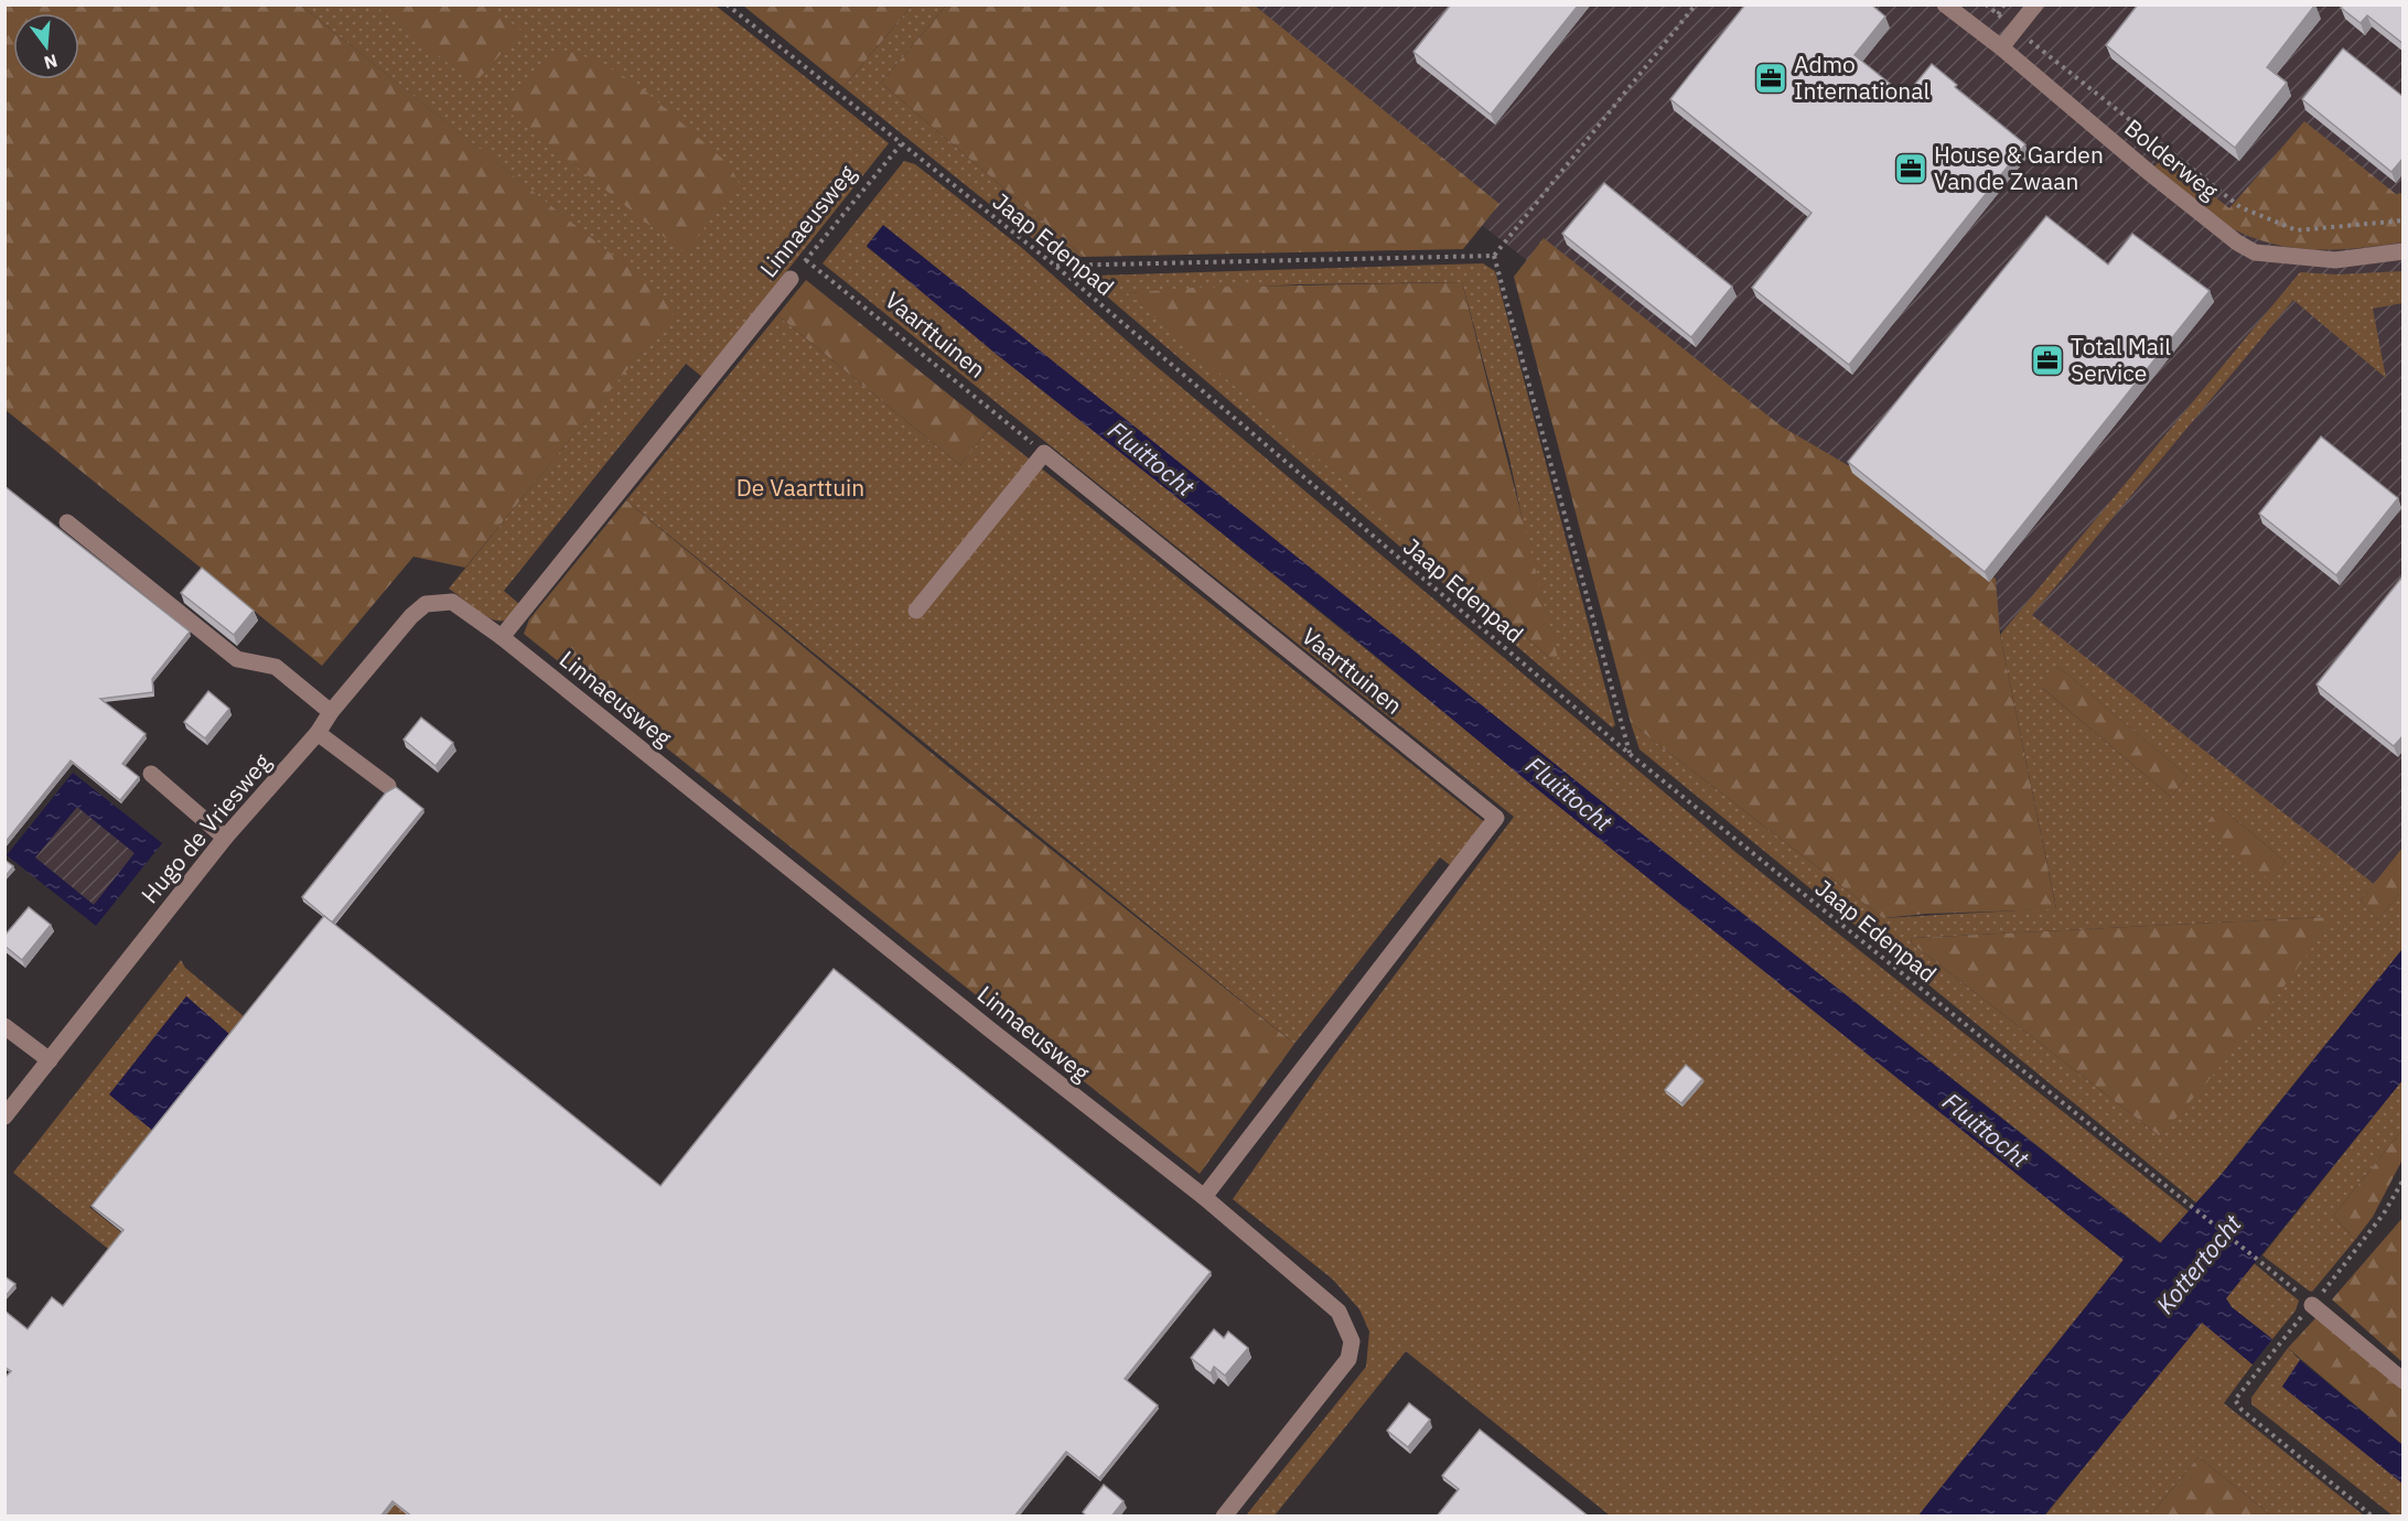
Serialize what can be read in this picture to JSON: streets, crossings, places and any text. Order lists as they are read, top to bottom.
{
  "streets": {
    "street": [
      "Bolderweg",
      "Linnaeusweg",
      "Vaarttuinen",
      "Hugo de Vriesweg"
    ],
    "path": ["Jaap Edenpad"]
  },
  "crossings": [
    ["Linnaeusweg", "Jaap Edenpad"],
    ["Linnaeusweg", "Vaarttuinen"],
    ["Linnaeusweg", "Hugo de Vriesweg"]
  ],
  "water": ["Fluittocht", "Kottertocht"],
  "parks": ["De Vaarttuin"],
  "places": {
    "office": ["Admo International", "House & Garden Van de Zwaan", "Total Mail Service"]
  },
  "north": "bottom"
}
